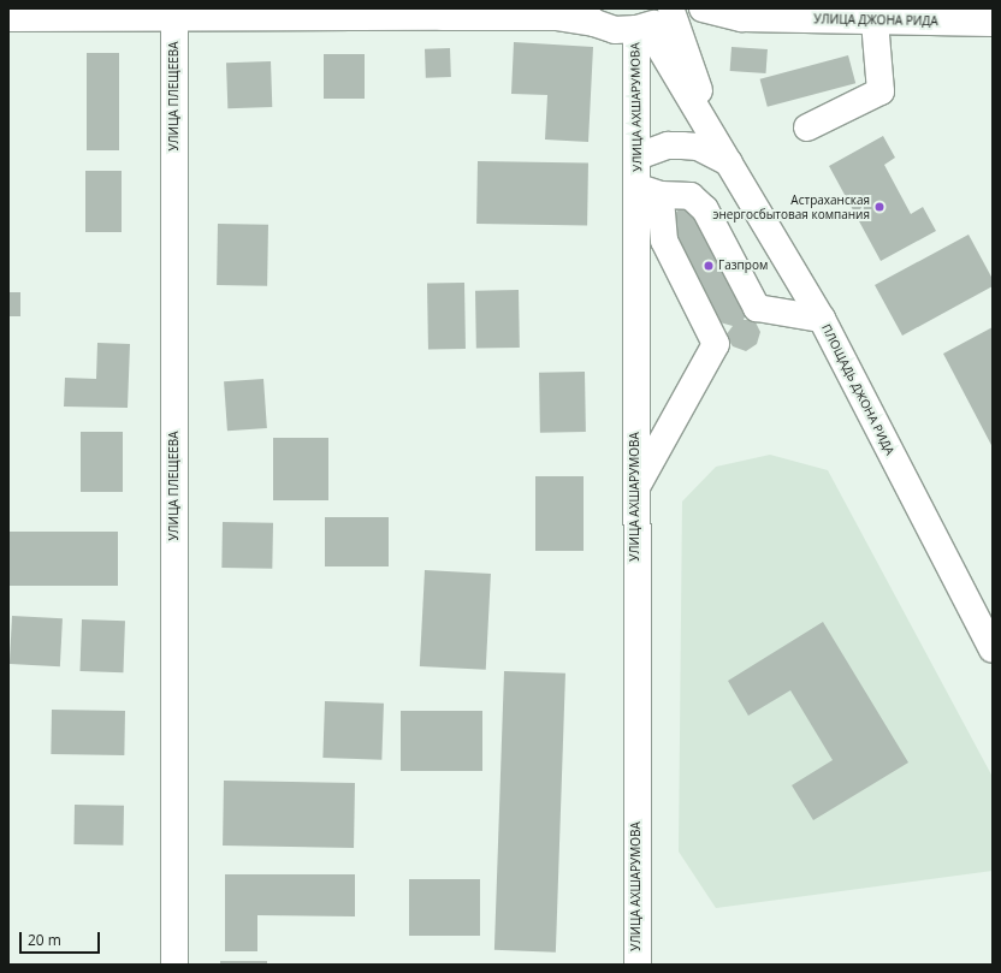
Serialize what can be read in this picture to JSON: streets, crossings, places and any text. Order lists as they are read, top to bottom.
{
  "streets": {
    "street": [
      "УЛИЦА ДЖОНА РИДА",
      "УЛИЦА ПЛЕЩЕЕВА",
      "УЛИЦА АХШАРУМОВА",
      "ПЛОЩАДЬ ДЖОНА РИДА"
    ]
  },
  "crossings": [
    ["УЛИЦА АХШАРУМОВА", "ПЛОЩАДЬ ДЖОНА РИДА"]
  ],
  "places": ["Астраханская энергосбытовая компания", "Газпром"],
  "scale_bar": "20 m"
}
